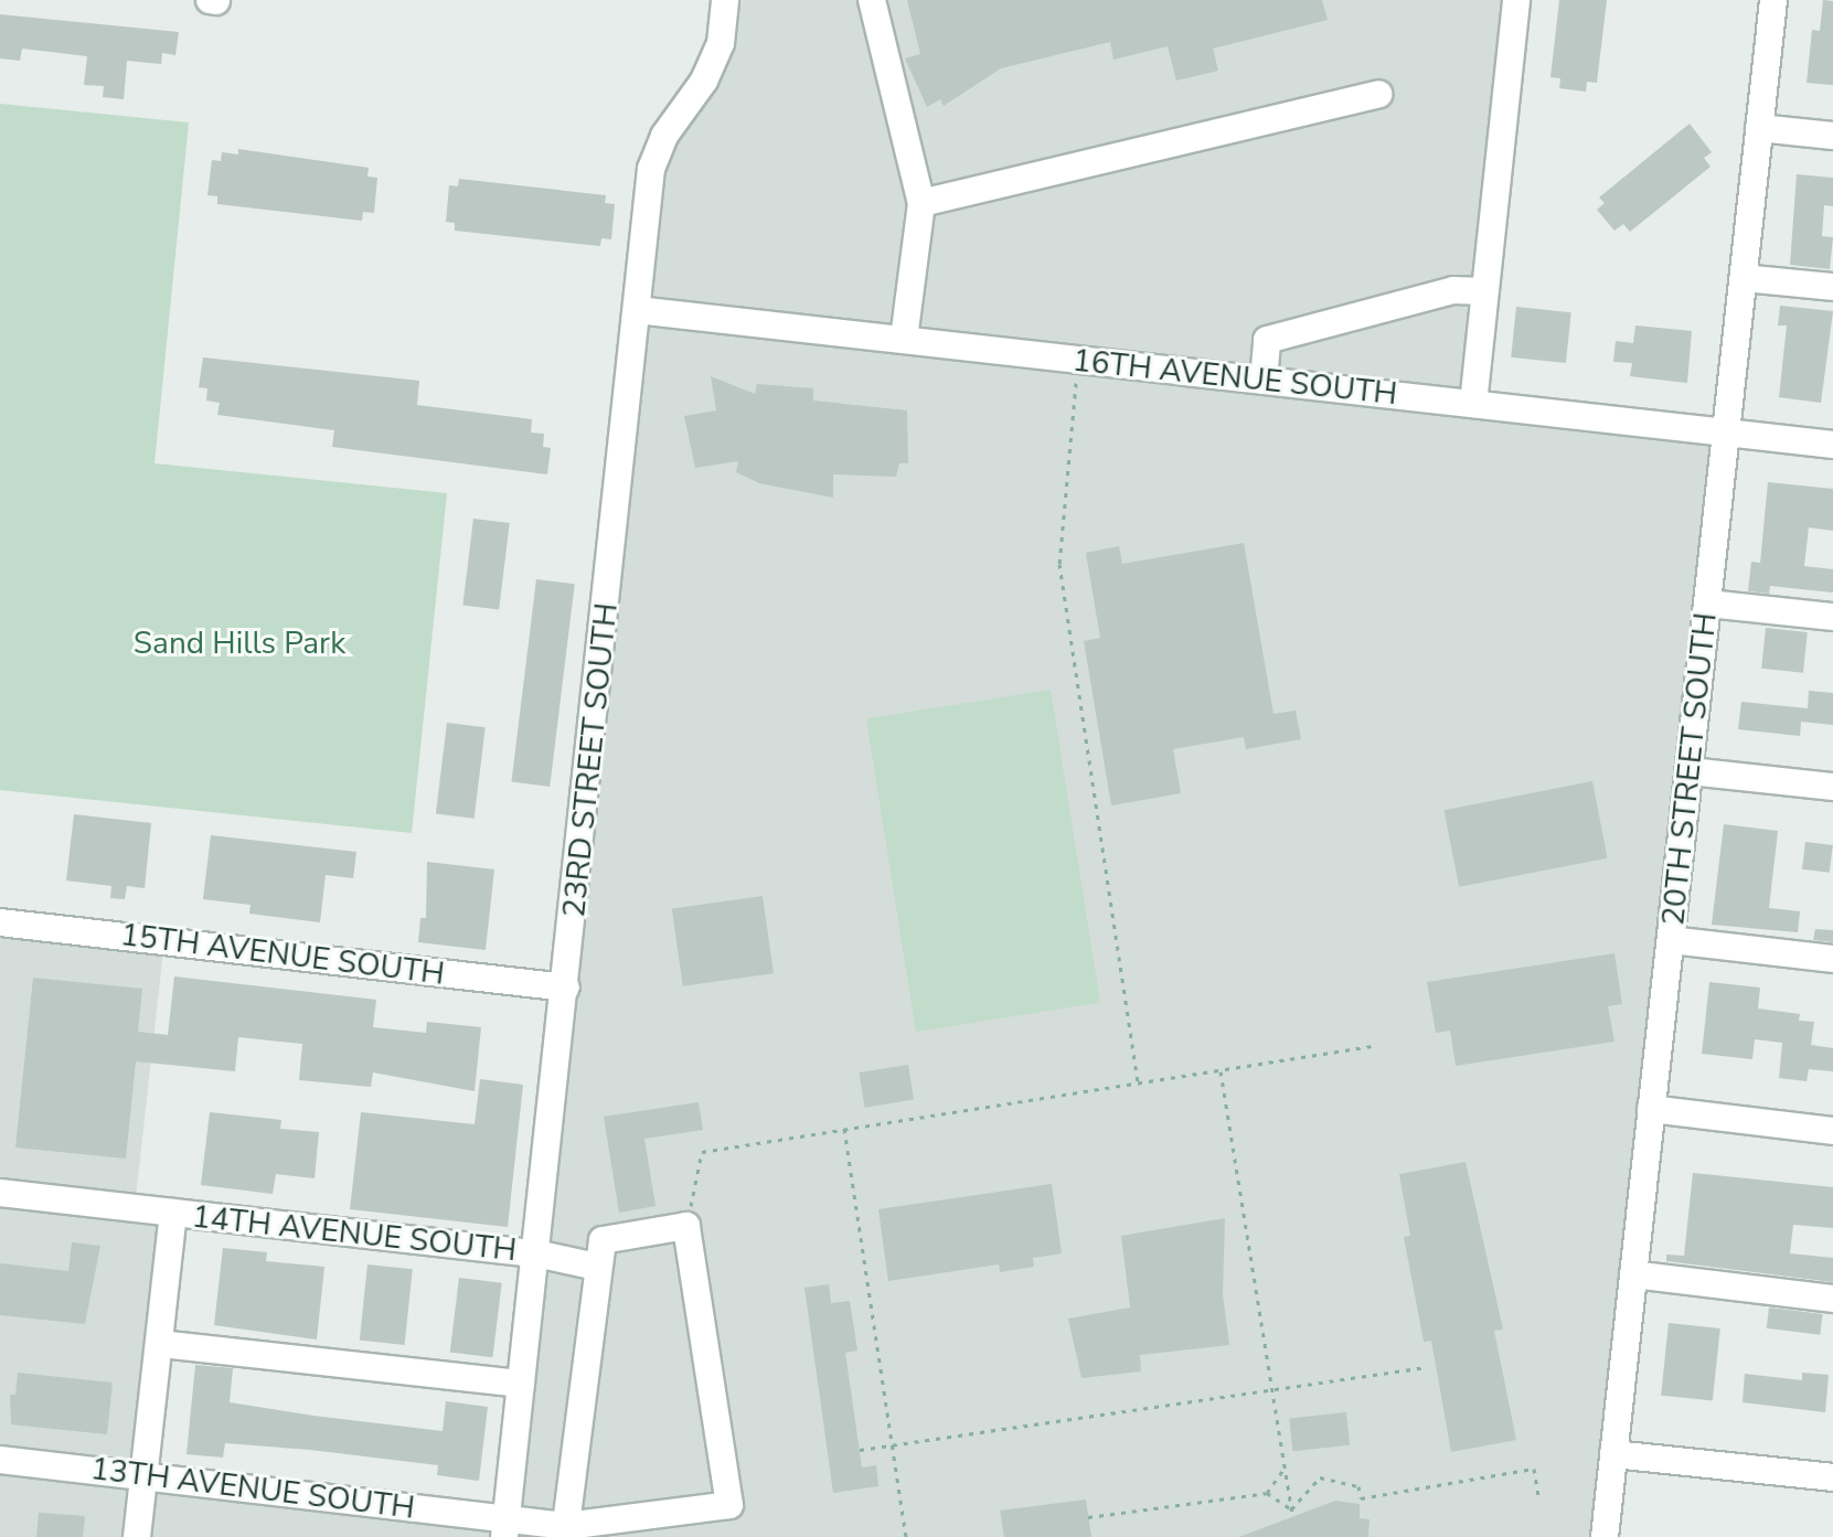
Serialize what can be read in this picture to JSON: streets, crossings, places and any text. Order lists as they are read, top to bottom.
{
  "streets": {
    "street": [
      "16TH AVENUE SOUTH",
      "23RD STREET SOUTH",
      "20TH STREET SOUTH",
      "15TH AVENUE SOUTH",
      "14TH AVENUE SOUTH",
      "13TH AVENUE SOUTH"
    ]
  },
  "crossings": [
    ["16TH AVENUE SOUTH", "23RD STREET SOUTH"],
    ["16TH AVENUE SOUTH", "20TH STREET SOUTH"],
    ["23RD STREET SOUTH", "15TH AVENUE SOUTH"],
    ["23RD STREET SOUTH", "14TH AVENUE SOUTH"],
    ["23RD STREET SOUTH", "13TH AVENUE SOUTH"]
  ],
  "parks": ["Sand Hills Park"]
}
